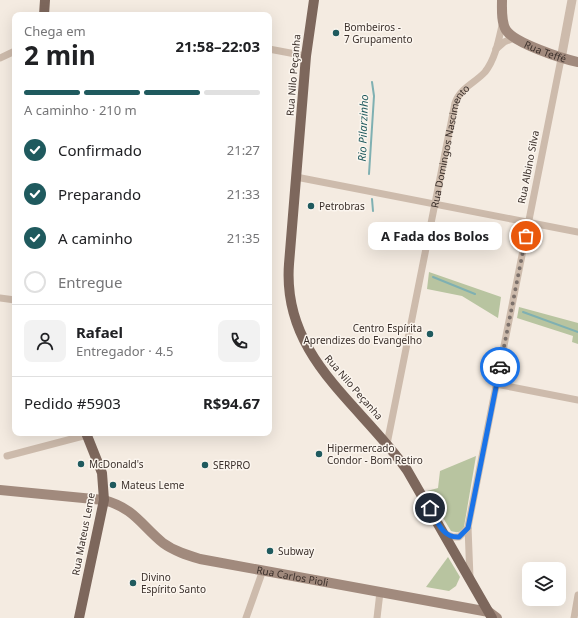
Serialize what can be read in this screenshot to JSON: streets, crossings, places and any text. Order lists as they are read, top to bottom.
{
  "streets": {
    "main road": [
      "Rua Teffé",
      "Rua Nilo Peçanha",
      "Rua Domingos Nascimento",
      "Rua Mateus Leme",
      "Rua Carlos Pioli"
    ],
    "street": ["Rua Albino Silva"]
  },
  "crossings": [
    ["Rua Teffé", "Rua Domingos Nascimento"],
    ["Rua Teffé", "Rua Albino Silva"],
    ["Rua Nilo Peçanha", "Rua Domingos Nascimento"],
    ["Rua Nilo Peçanha", "Rua Albino Silva"],
    ["Rua Nilo Peçanha", "Rua Carlos Pioli"],
    ["Rua Mateus Leme", "Rua Carlos Pioli"]
  ],
  "water": ["Rio Pilarzinho"],
  "places": [
    "Bombeiros - 7 Grupamento",
    "Petrobras",
    "A Fada dos Bolos",
    "Centro Espírita Aprendizes do Evangelho",
    "Hipermercado Condor - Bom Retiro",
    "McDonald's",
    "SERPRO",
    "Mateus Leme",
    "Subway",
    "Divino Espírito Santo"
  ],
  "page": {
    "heading": ["2 min", "Chega em", "21:58–22:03"],
    "panel": [
      "Rafael",
      "Entregador · 4.5",
      "Pedido #5903",
      "R$94.67"
    ],
    "bar": "A caminho · 210 m",
    "list": [
      ["Confirmado", "21:27"],
      ["Preparando", "21:33"],
      ["A caminho", "21:35"],
      "Entregue"
    ],
    "bubble": "A Fada dos Bolos"
  }
}
